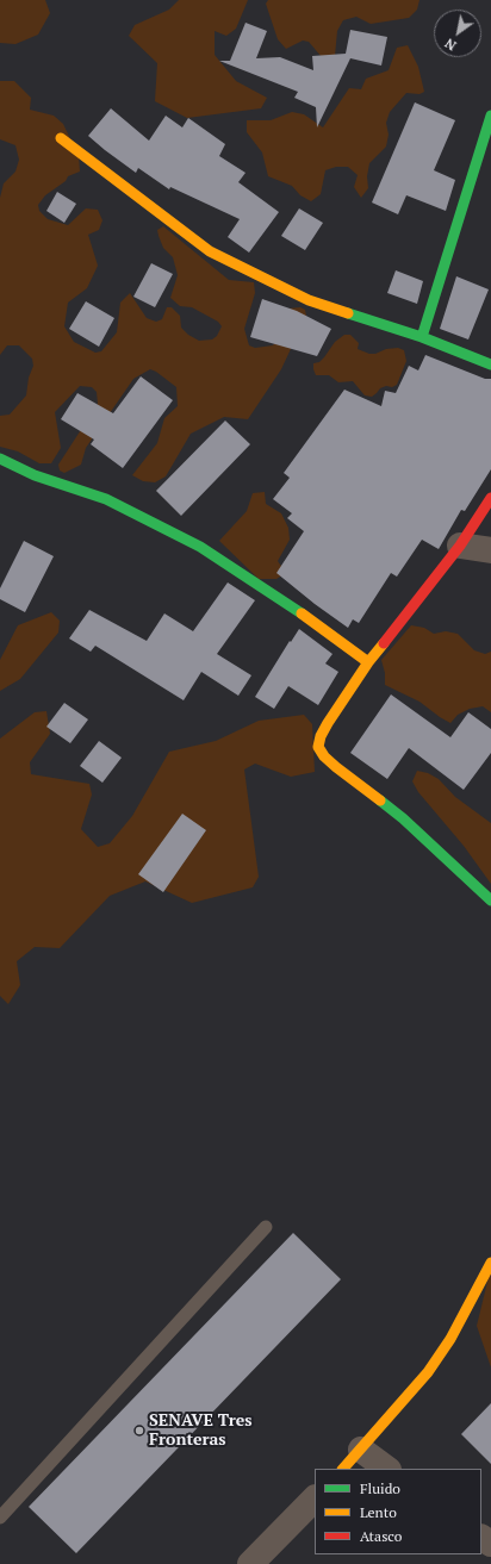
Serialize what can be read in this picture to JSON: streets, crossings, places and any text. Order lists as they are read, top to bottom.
{
  "places": ["SENAVE Tres Fronteras"],
  "legend": ["Fluido", "Lento", "Atasco"],
  "north": "bottom left"
}
